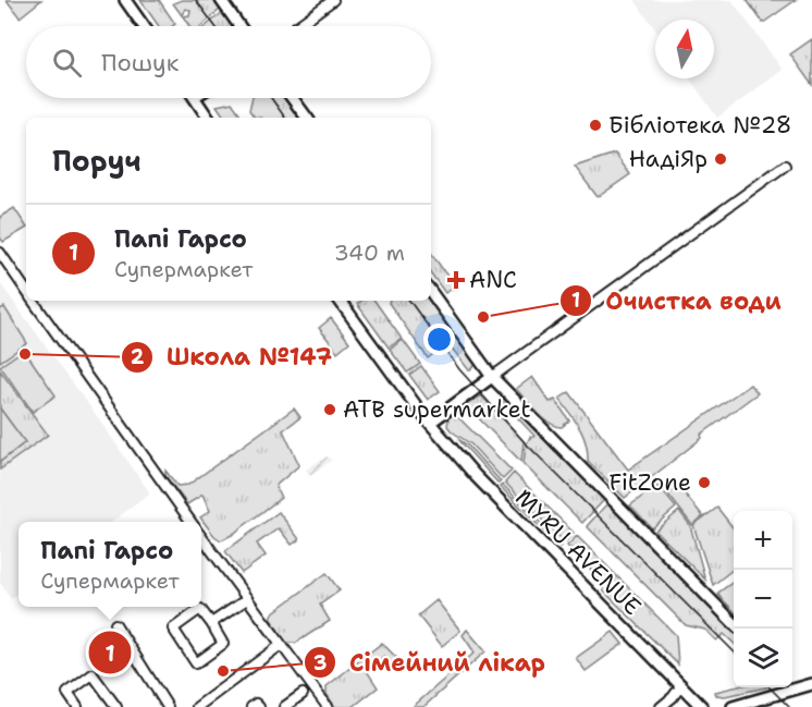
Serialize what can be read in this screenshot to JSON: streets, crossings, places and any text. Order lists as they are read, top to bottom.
{
  "streets": {
    "street": ["MYRU AVENUE"]
  },
  "places": {
    "other": [
      "Бібліотека №28",
      "НадіЯр",
      "Очистка води",
      "Школа №147",
      "ATB supermarket",
      "FitZone",
      "Сімейний лікар"
    ],
    "health": ["ANC"]
  },
  "north": "top",
  "page": {
    "search": "Пошук",
    "heading": "Поруч",
    "list": [
      {
        "mark": "1",
        "name": "Папі Гарсо",
        "note": "Супермаркет",
        "value": "340 m"
      }
    ],
    "map_buttons": ["+", "−"],
    "popup": ["Папі Гарсо", "Супермаркет"],
    "pins": "1"
  }
}
